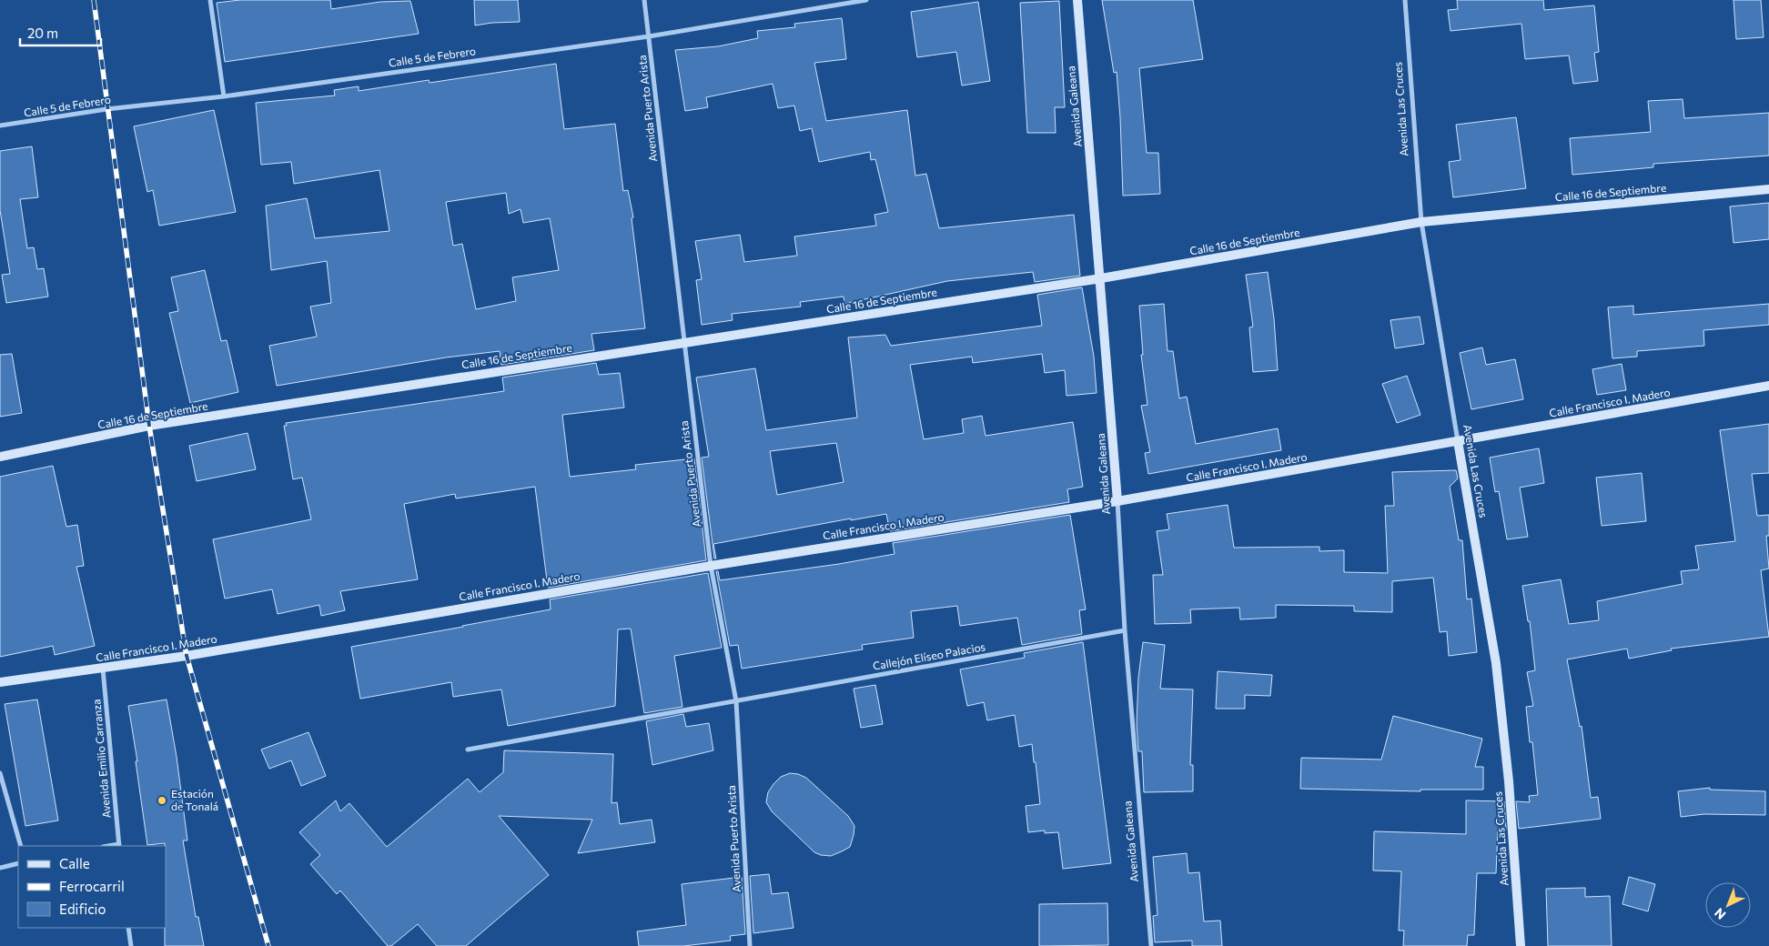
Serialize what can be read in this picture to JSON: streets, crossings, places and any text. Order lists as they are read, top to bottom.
{
  "streets": {
    "main road": [
      "Avenida Galeana",
      "Avenida Las Cruces",
      "Calle 16 de Septiembre",
      "Calle Francisco I. Madero"
    ],
    "street": [
      "Calle 5 de Febrero",
      "Avenida Puerto Arista",
      "Callejón Elíseo Palacios",
      "Avenida Emilio Carranza"
    ]
  },
  "crossings": [
    ["Calle 5 de Febrero", "Avenida Puerto Arista"],
    ["Avenida Galeana", "Calle 16 de Septiembre"],
    ["Avenida Galeana", "Calle Francisco I. Madero"],
    ["Avenida Galeana", "Callejón Elíseo Palacios"],
    ["Avenida Puerto Arista", "Calle 16 de Septiembre"],
    ["Avenida Puerto Arista", "Calle Francisco I. Madero"],
    ["Avenida Puerto Arista", "Callejón Elíseo Palacios"],
    ["Avenida Las Cruces", "Calle 16 de Septiembre"],
    ["Avenida Las Cruces", "Calle Francisco I. Madero"],
    ["Calle Francisco I. Madero", "Avenida Emilio Carranza"]
  ],
  "places": ["Estación de Tonalá"],
  "legend": ["Calle", "Ferrocarril", "Edificio"],
  "scale_bar": "20 m",
  "north": "bottom left"
}
